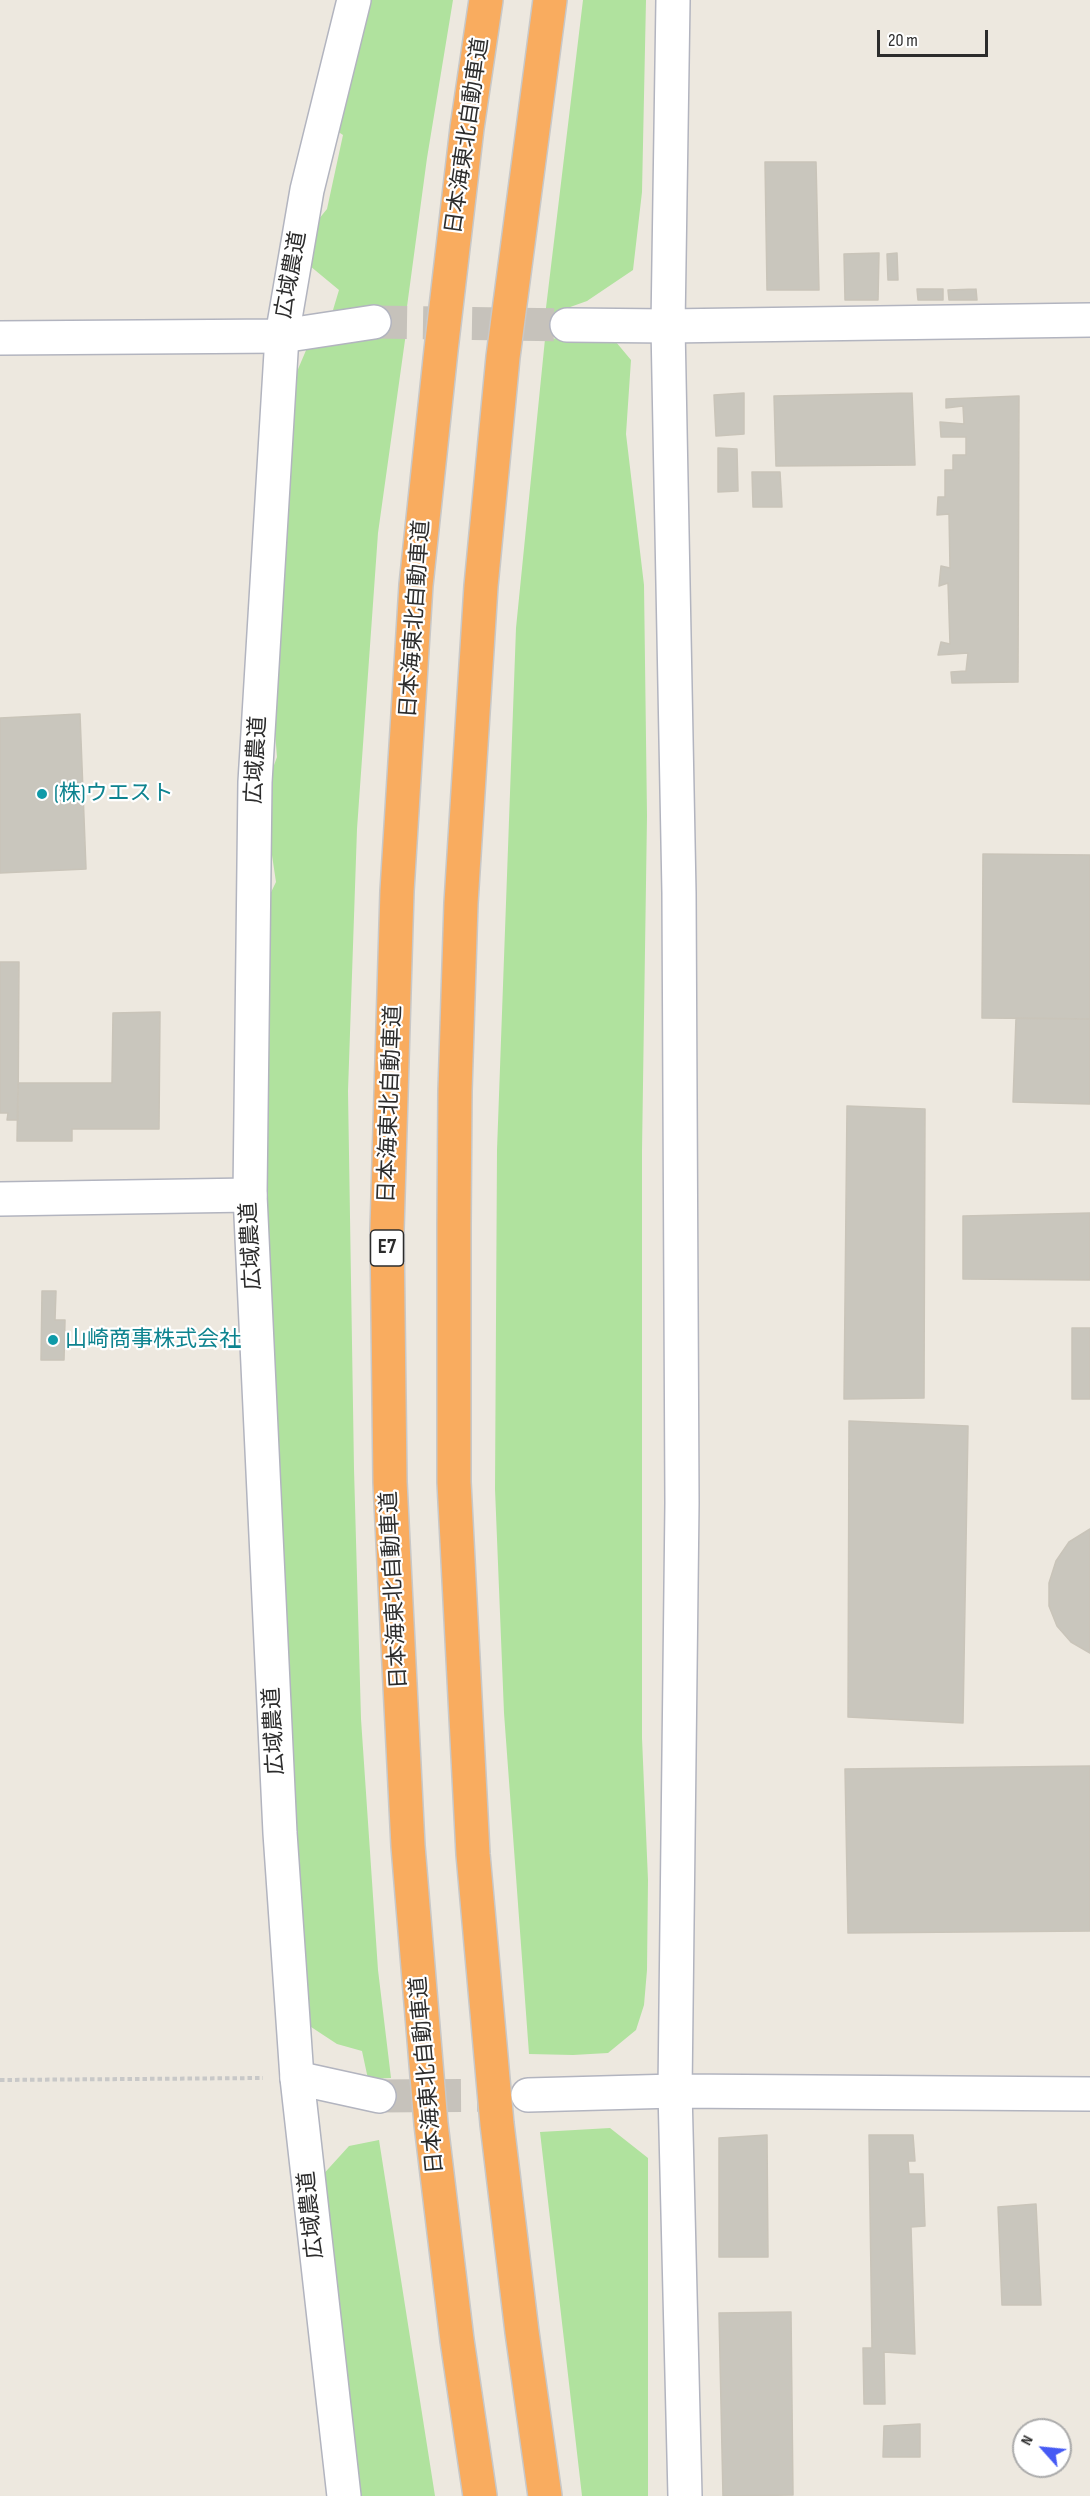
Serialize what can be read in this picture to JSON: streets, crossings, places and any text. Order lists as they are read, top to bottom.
{
  "streets": {
    "highway": ["日本海東北自動車道", "E7"],
    "street": ["広域農道"]
  },
  "places": ["(株)ウエスト", "山崎商事株式会社"],
  "scale_bar": "20 m",
  "north": "top left"
}
